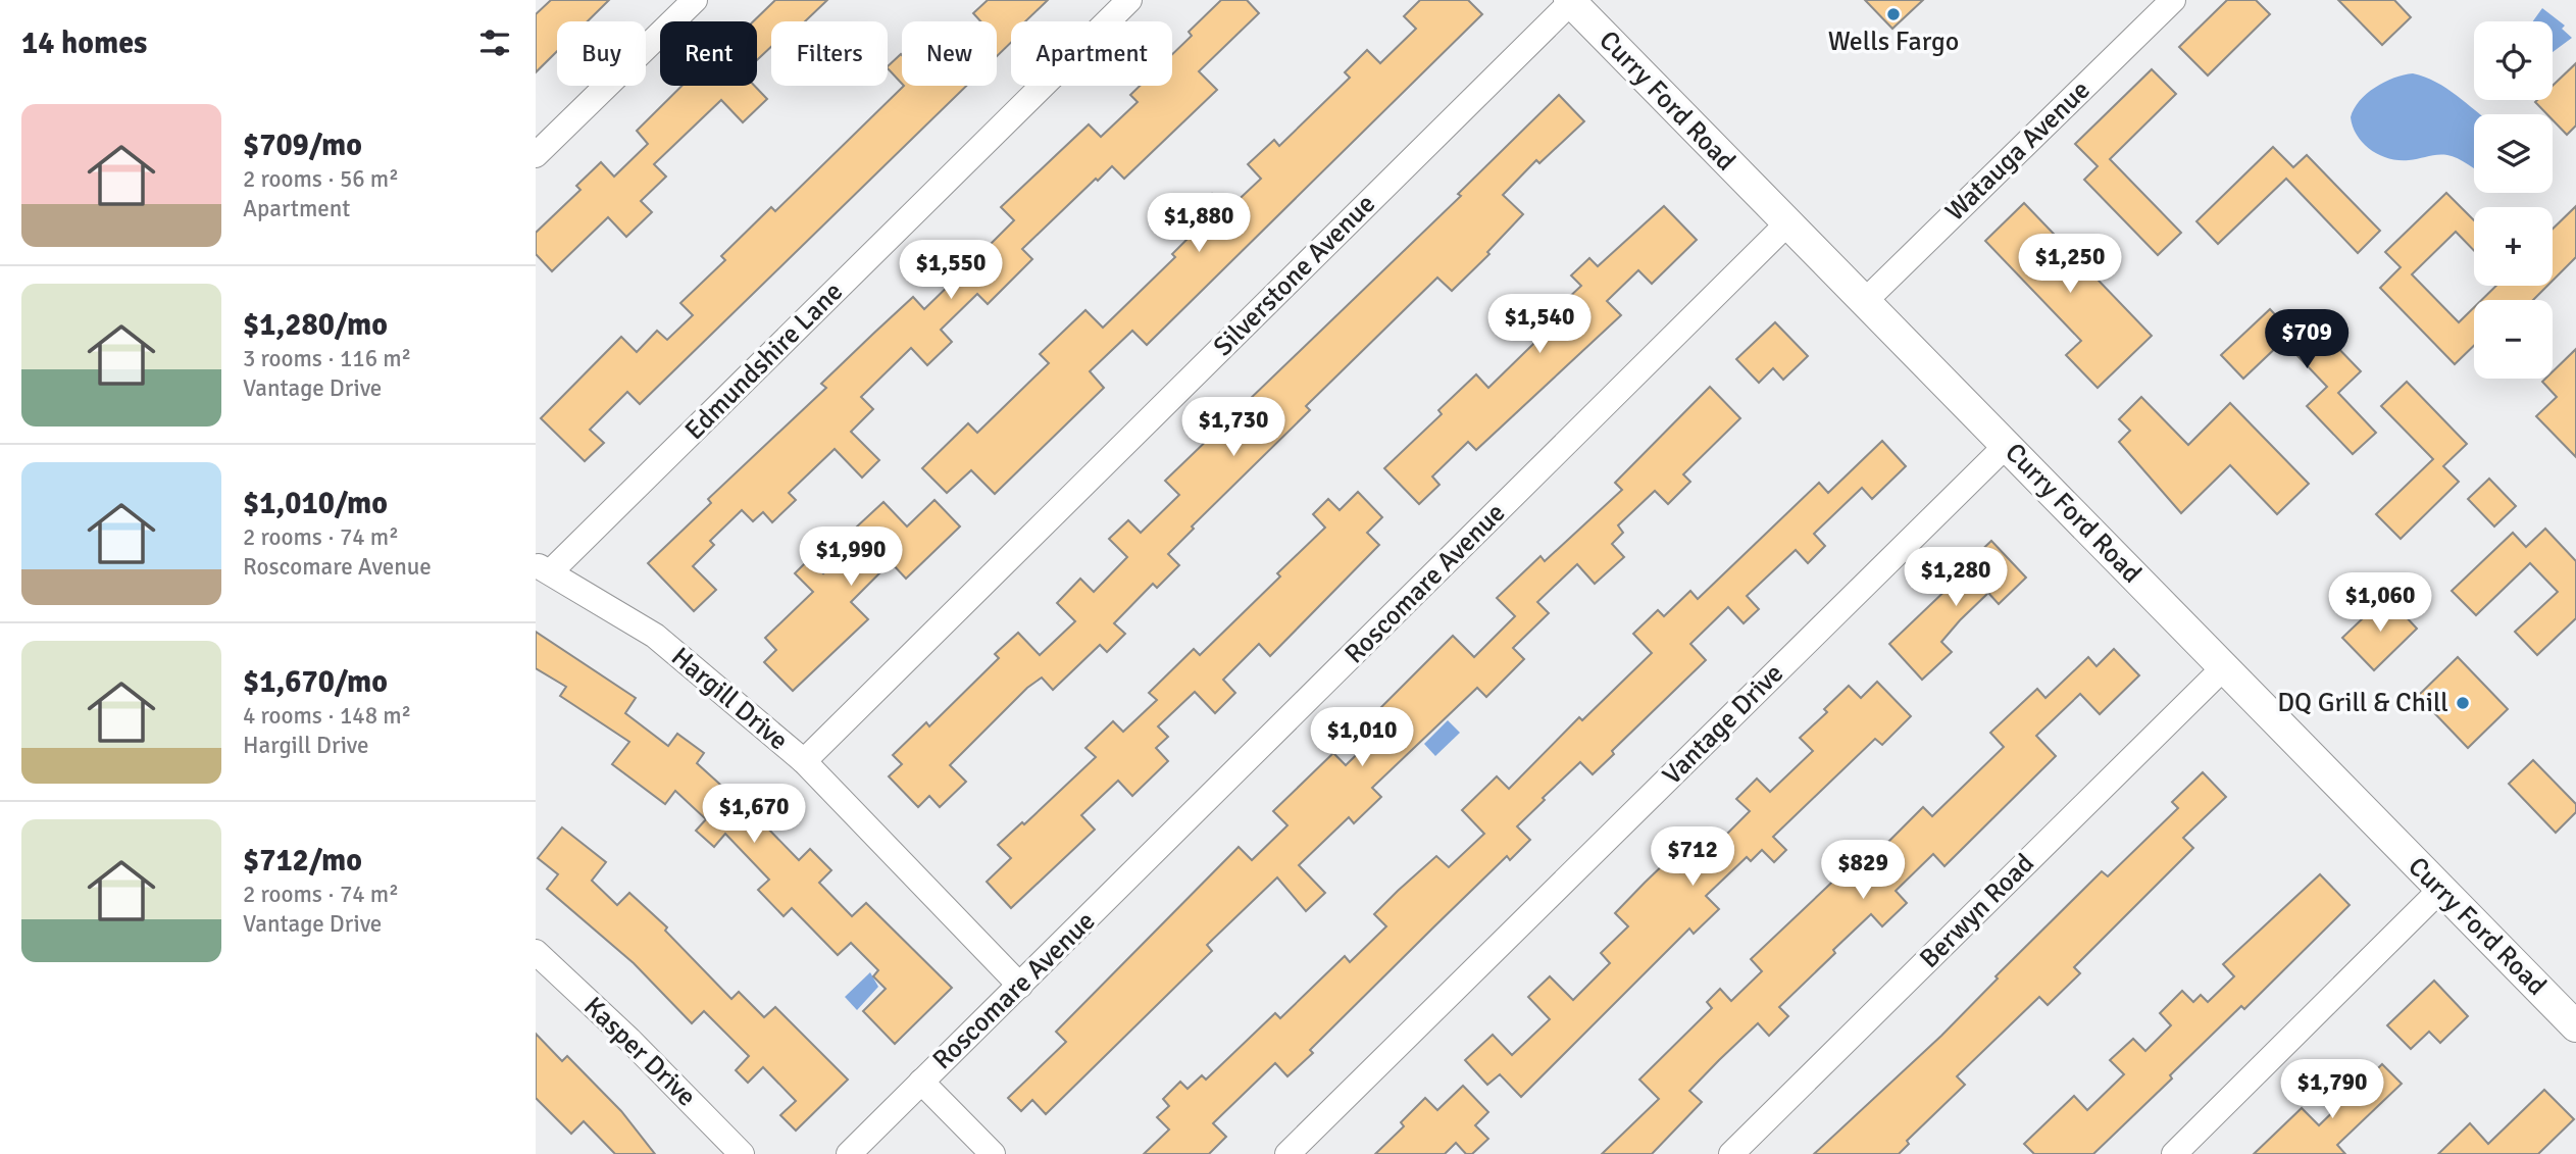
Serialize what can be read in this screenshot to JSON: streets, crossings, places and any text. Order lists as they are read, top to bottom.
{
  "streets": {
    "street": [
      "Curry Ford Road",
      "Watauga Avenue",
      "Silverstone Avenue",
      "Edmundshire Lane",
      "Roscomare Avenue",
      "Hargill Drive",
      "Vantage Drive",
      "Berwyn Road",
      "Kasper Drive"
    ]
  },
  "crossings": [
    ["Curry Ford Road", "Watauga Avenue"],
    ["Curry Ford Road", "Silverstone Avenue"],
    ["Curry Ford Road", "Roscomare Avenue"],
    ["Curry Ford Road", "Vantage Drive"],
    ["Curry Ford Road", "Berwyn Road"],
    ["Silverstone Avenue", "Hargill Drive"],
    ["Edmundshire Lane", "Hargill Drive"],
    ["Roscomare Avenue", "Hargill Drive"]
  ],
  "places": ["Wells Fargo", "DQ Grill & Chill"],
  "page": {
    "heading": "14 homes",
    "map_buttons": ["+", "−"],
    "chip": [
      "Buy",
      "Rent",
      "Filters",
      "New",
      "Apartment"
    ],
    "list": [
      {
        "name": "$709/mo",
        "note": "2 rooms · 56 m² · Apartment"
      },
      {
        "name": "$1,280/mo",
        "note": "3 rooms · 116 m² · Vantage Drive"
      },
      {
        "name": "$1,010/mo",
        "note": "2 rooms · 74 m² · Roscomare Avenue"
      },
      {
        "name": "$1,670/mo",
        "note": "4 rooms · 148 m² · Hargill Drive"
      },
      {
        "name": "$712/mo",
        "note": "2 rooms · 74 m² · Vantage Drive"
      }
    ],
    "price": [
      "$1,880",
      "$1,250",
      "$1,550",
      "$1,540",
      "$709",
      "$1,730",
      "$1,990",
      "$1,280",
      "$1,060",
      "$1,010",
      "$1,670",
      "$712",
      "$829",
      "$1,790"
    ]
  }
}
